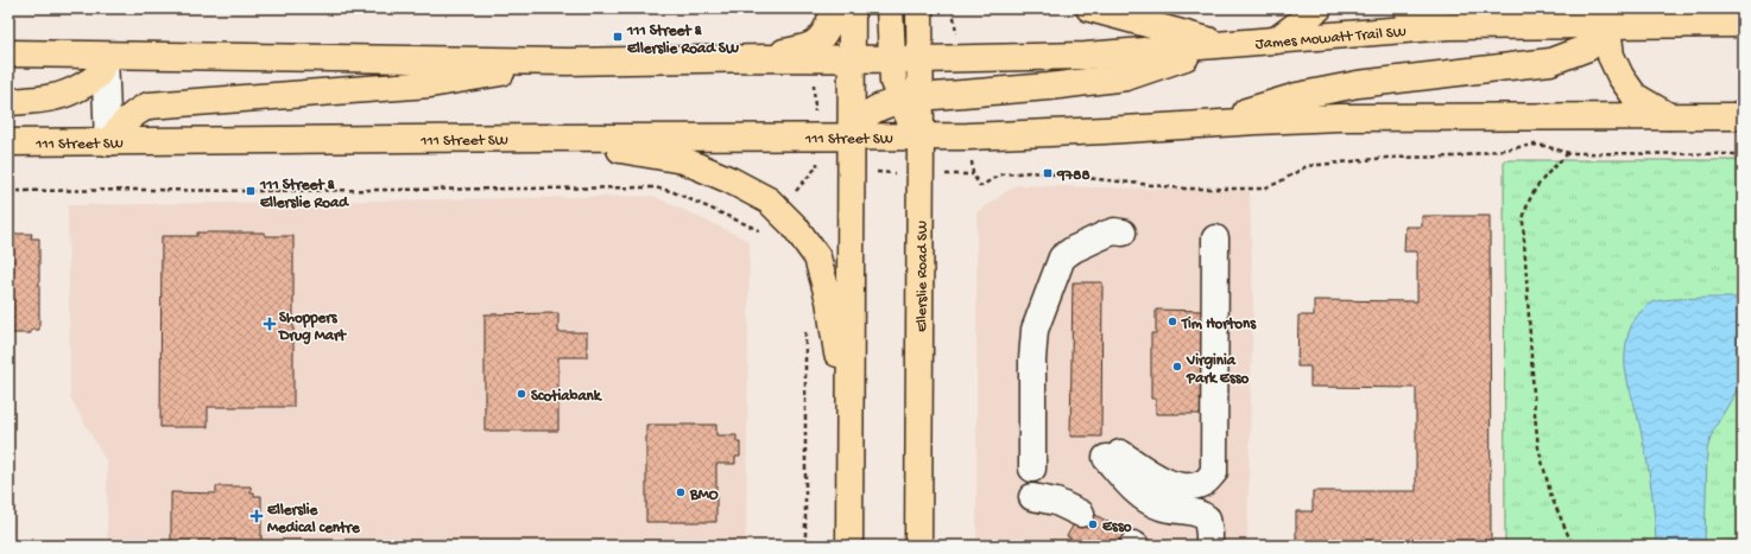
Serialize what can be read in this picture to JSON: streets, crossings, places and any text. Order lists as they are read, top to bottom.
{
  "streets": {
    "main road": ["James Mowatt Trail SW", "111 Street SW", "Ellerslie Road SW"]
  },
  "crossings": [
    ["James Mowatt Trail SW", "Ellerslie Road SW"],
    ["111 Street SW", "Ellerslie Road SW"]
  ],
  "places": {
    "transit": ["111 Street & Ellerslie Road SW", "9788", "111 Street & Ellerslie Road"],
    "other": [
      "Tim Hortons",
      "Virginia Park Esso",
      "Scotiabank",
      "BMO",
      "Esso"
    ],
    "health": ["Shoppers Drug Mart", "Ellerslie Medical centre"]
  }
}
